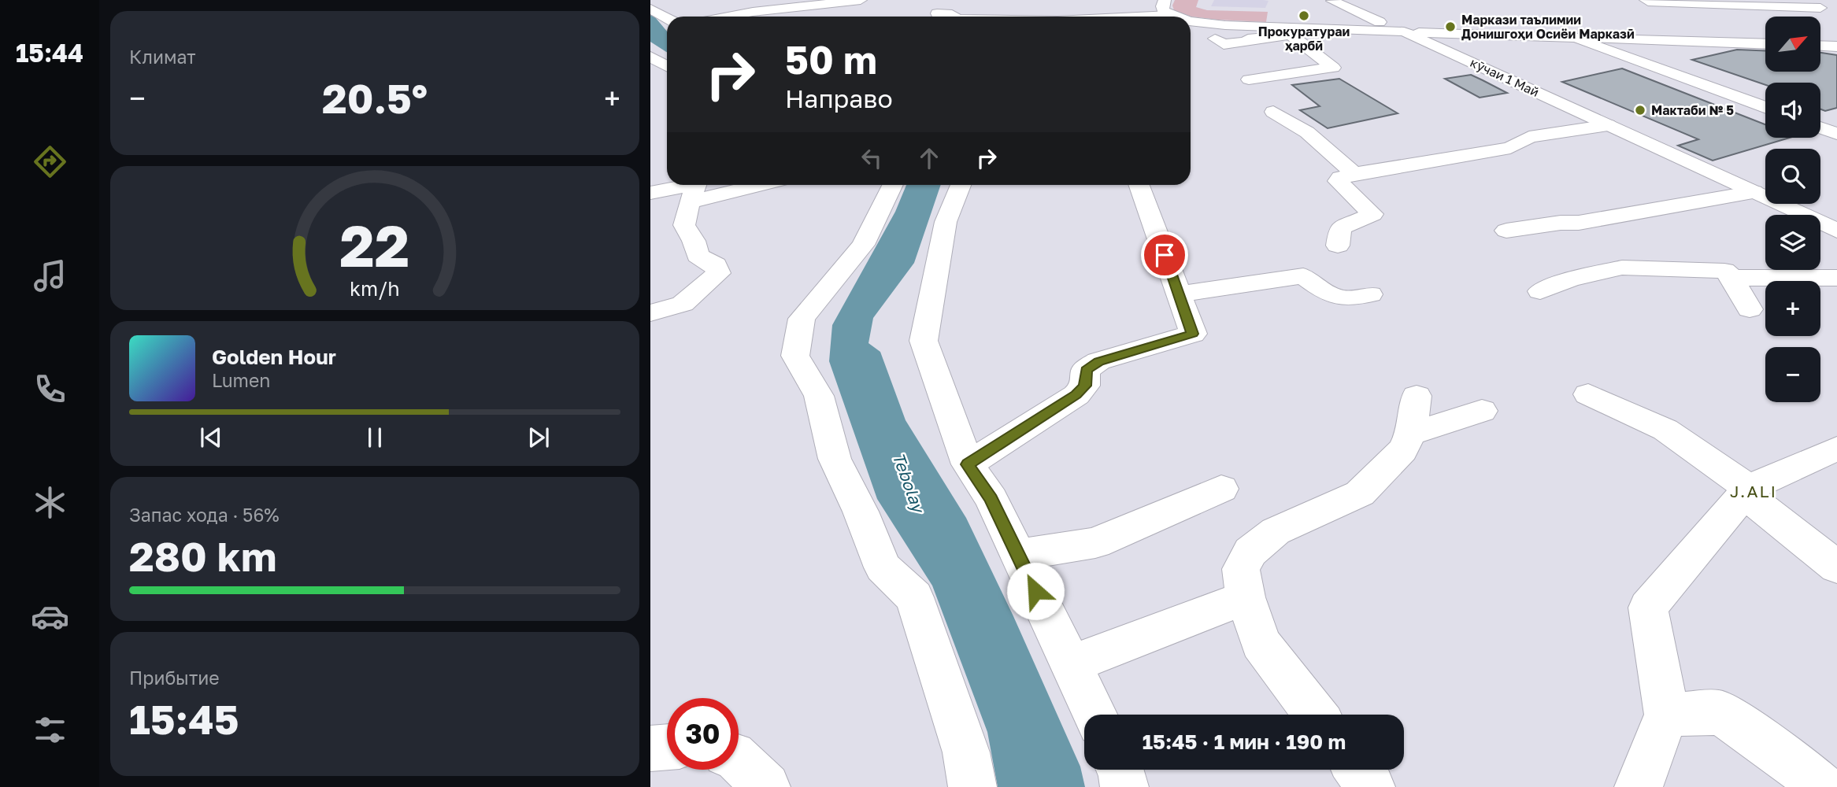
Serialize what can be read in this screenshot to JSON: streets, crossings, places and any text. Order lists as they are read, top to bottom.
{
  "streets": {
    "street": ["кӯчаи 1 Май"]
  },
  "districts": ["J.ALI"],
  "water": ["Tebolay"],
  "places": ["Прокуратураи ҳарбӣ", "Маркази таълимии Донишгоҳи Осиёи Марказӣ", "Мактаби № 5"],
  "north": "top right",
  "page": {
    "tabs": "15:44",
    "tile": [
      "Климат",
      ["Запас хода · 56%", "280 km"],
      ["Прибытие", "15:45"]
    ],
    "map_buttons": ["+", "−"],
    "turn": ["50 m", "Направо"],
    "heat": ["−", "20.5°", "+"],
    "song": ["Golden Hour", "Lumen"],
    "limit": "30",
    "trip": "15:45 · 1 мин · 190 m",
    "gauge": ["22", "km/h"]
  }
}
